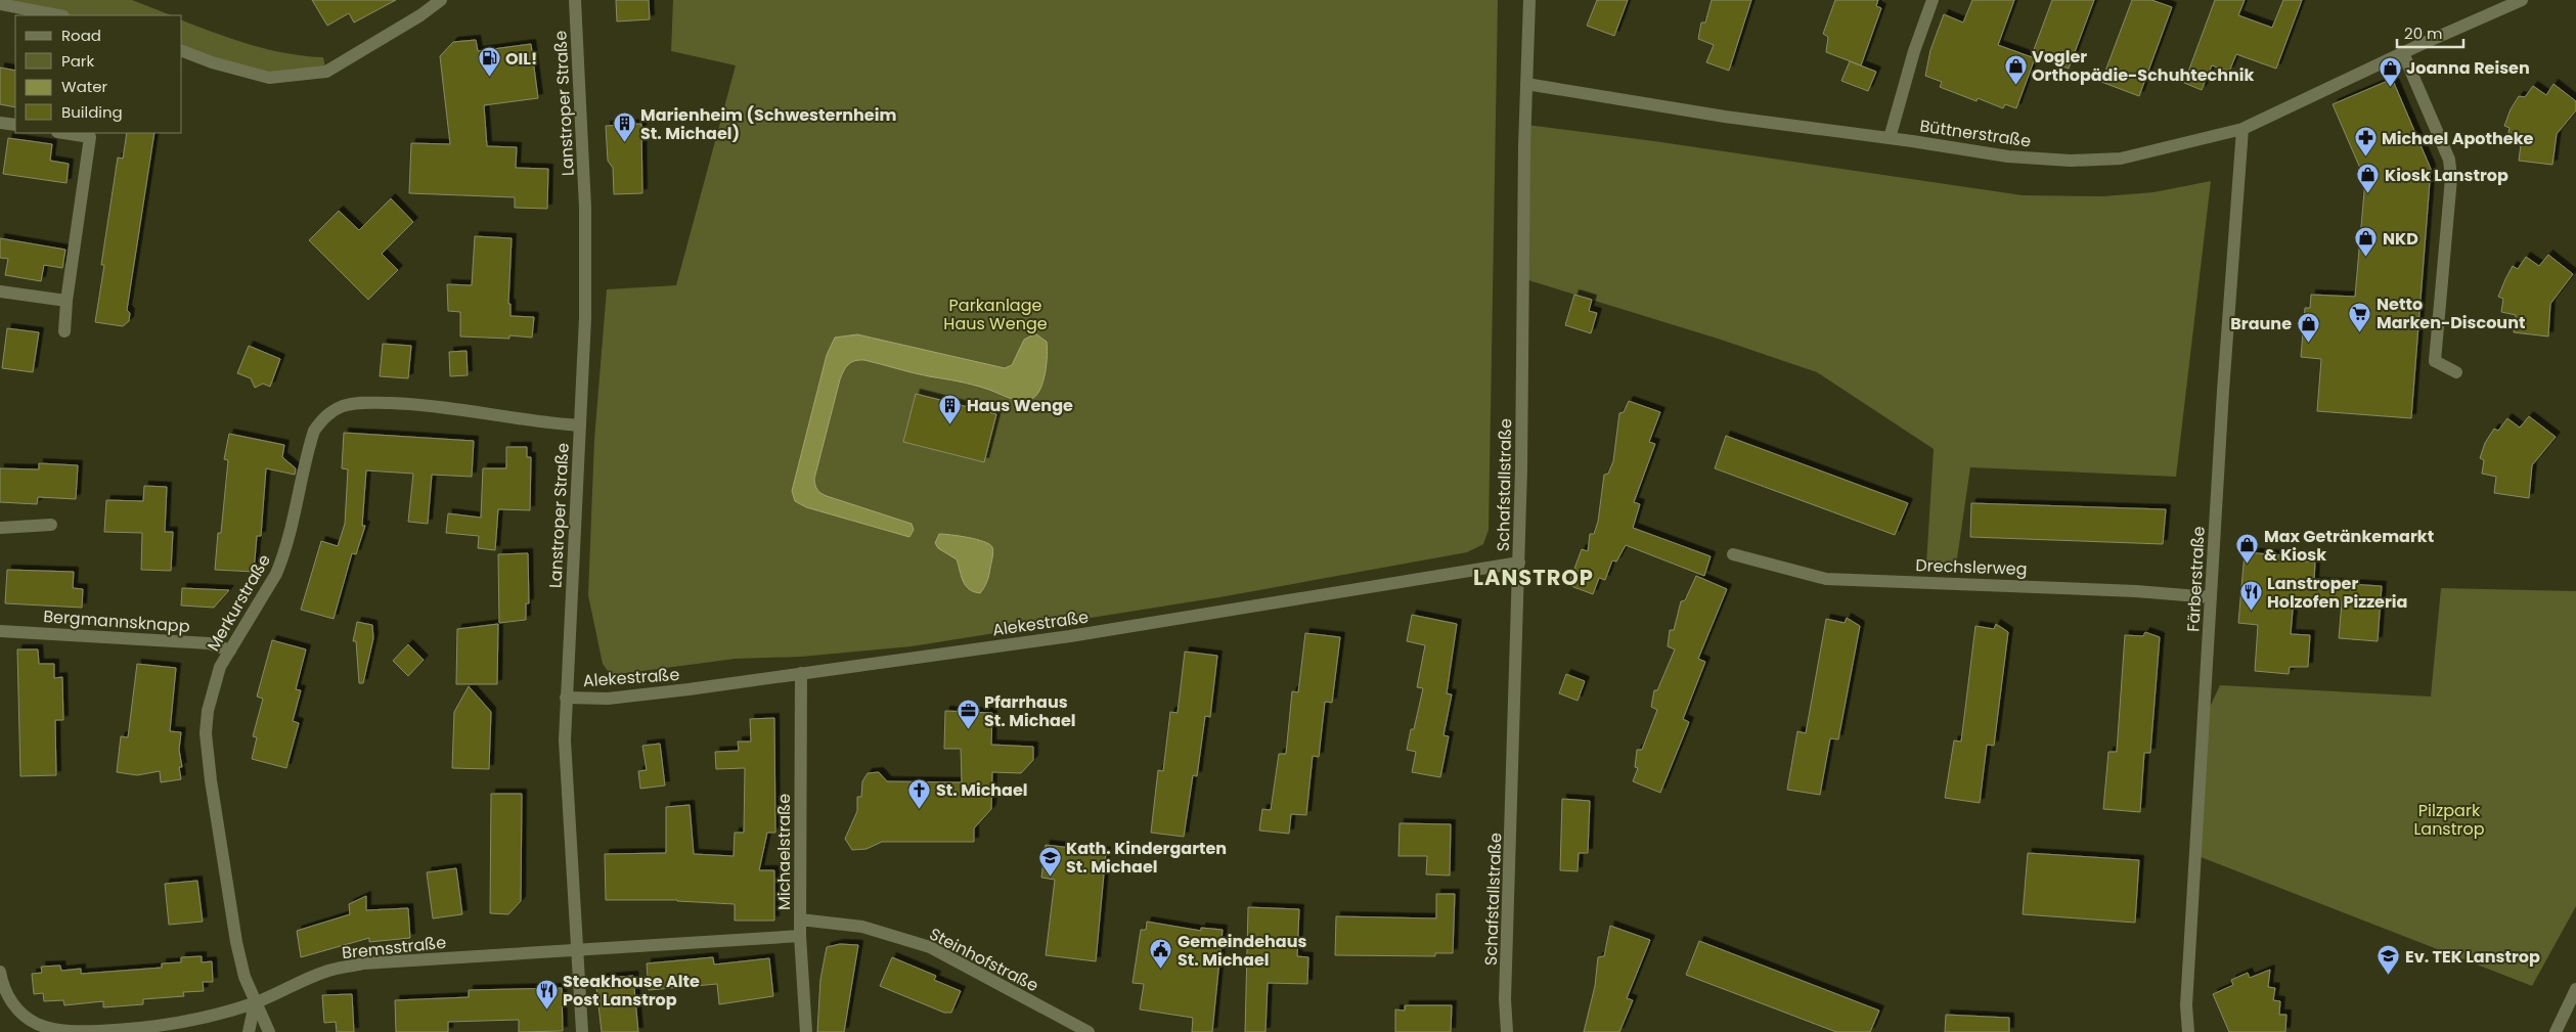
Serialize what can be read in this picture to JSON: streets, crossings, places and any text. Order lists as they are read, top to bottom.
{
  "streets": {
    "street": [
      "Lanstroper Straße",
      "Büttnerstraße",
      "Schafstallstraße",
      "Drechslerweg",
      "Färberstraße",
      "Merkurstraße",
      "Bergmannsknapp",
      "Alekestraße",
      "Michaelstraße",
      "Bremsstraße",
      "Steinhofstraße"
    ]
  },
  "crossings": [
    ["Lanstroper Straße", "Merkurstraße"],
    ["Lanstroper Straße", "Alekestraße"],
    ["Lanstroper Straße", "Bremsstraße"],
    ["Büttnerstraße", "Schafstallstraße"],
    ["Büttnerstraße", "Färberstraße"],
    ["Schafstallstraße", "Alekestraße"],
    ["Drechslerweg", "Färberstraße"],
    ["Merkurstraße", "Bergmannsknapp"],
    ["Merkurstraße", "Bremsstraße"],
    ["Alekestraße", "Michaelstraße"],
    ["Michaelstraße", "Bremsstraße"],
    ["Michaelstraße", "Steinhofstraße"]
  ],
  "districts": ["LANSTROP"],
  "parks": ["Parkanlage Haus Wenge", "Pilzpark Lanstrop"],
  "places": {
    "fuel station": ["OIL!"],
    "shop": [
      "Vogler Orthopädie-Schuhtechnik",
      "Joanna Reisen",
      "Kiosk Lanstrop",
      "NKD",
      "Braune",
      "Max Getränkemarkt & Kiosk"
    ],
    "building": ["Marienheim (Schwesternheim St. Michael)", "Haus Wenge"],
    "pharmacy": ["Michael Apotheke"],
    "supermarket": ["Netto Marken-Discount"],
    "restaurant": ["Lanstroper Holzofen Pizzeria", "Steakhouse Alte Post Lanstrop"],
    "office": ["Pfarrhaus St. Michael"],
    "church": ["St. Michael"],
    "school or university": ["Kath. Kindergarten St. Michael", "Ev. TEK Lanstrop"],
    "public building": ["Gemeindehaus St. Michael"]
  },
  "legend": [
    "Road",
    "Park",
    "Water",
    "Building"
  ],
  "scale_bar": "20 m"
}
